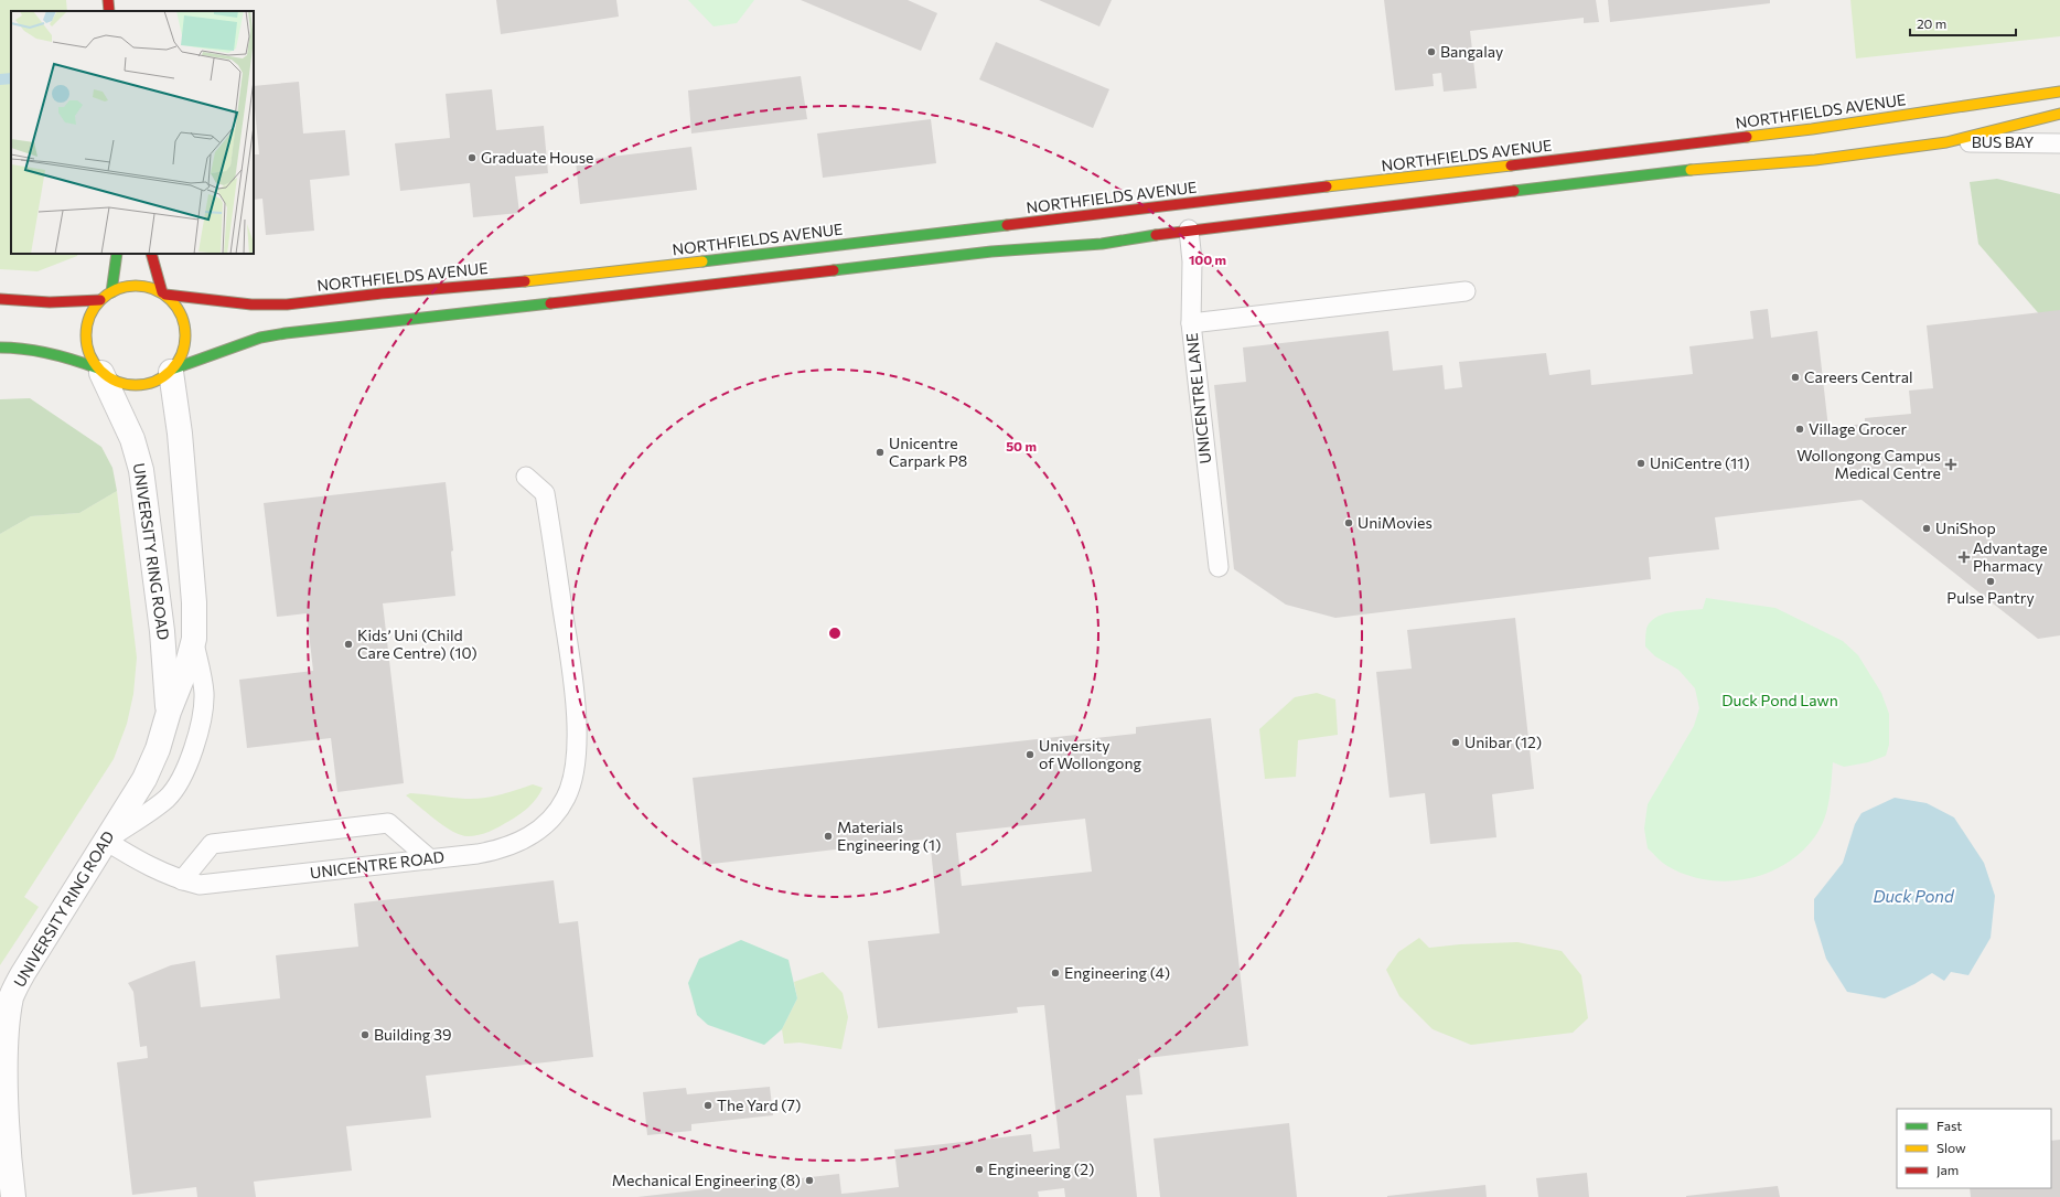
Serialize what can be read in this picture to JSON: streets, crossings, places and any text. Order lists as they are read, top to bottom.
{
  "streets": {
    "main road": ["NORTHFIELDS AVENUE"],
    "street": ["UNIVERSITY RING ROAD"],
    "lane": ["BUS BAY", "UNICENTRE LANE", "UNICENTRE ROAD"]
  },
  "crossings": [
    ["NORTHFIELDS AVENUE", "UNIVERSITY RING ROAD"],
    ["UNIVERSITY RING ROAD", "UNICENTRE ROAD"]
  ],
  "water": ["Duck Pond"],
  "parks": ["Duck Pond Lawn"],
  "places": {
    "other": [
      "Bangalay",
      "Graduate House",
      "Careers Central",
      "Village Grocer",
      "Unicentre Carpark P8",
      "UniCentre (11)",
      "UniMovies",
      "UniShop",
      "Pulse Pantry",
      "Kids’ Uni (Child Care Centre) (10)",
      "Unibar (12)",
      "University of Wollongong",
      "Materials Engineering (1)",
      "Engineering (4)",
      "Building 39",
      "The Yard (7)",
      "Engineering (2)",
      "Mechanical Engineering (8)"
    ],
    "health": ["Wollongong Campus Medical Centre", "Advantage Pharmacy"]
  },
  "legend": ["Fast", "Slow", "Jam"],
  "scale_bar": "20 m",
  "rings": ["100 m", "50 m"]
}
